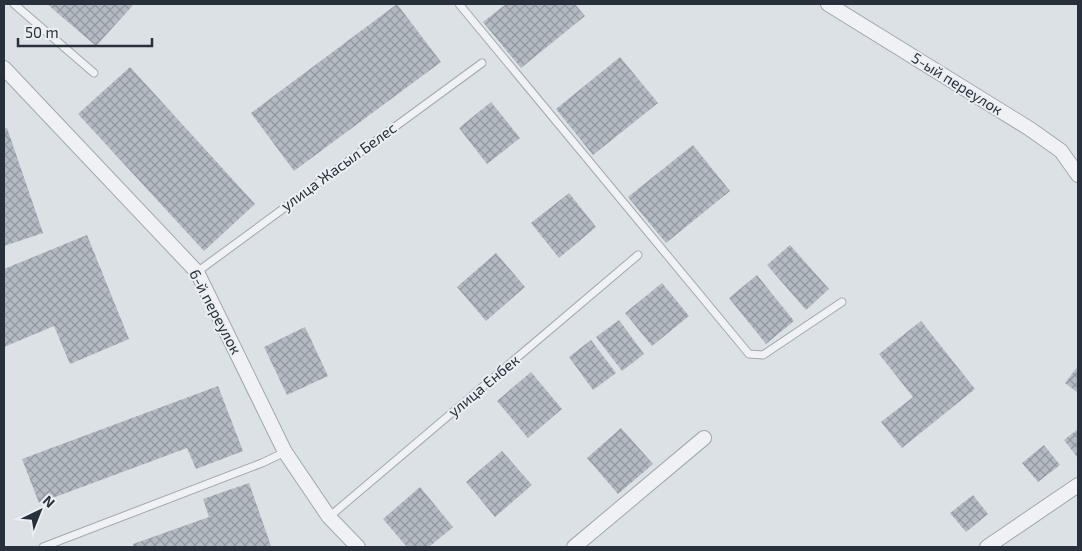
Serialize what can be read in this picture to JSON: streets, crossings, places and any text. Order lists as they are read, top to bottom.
{
  "streets": {
    "street": ["5-ый переулок", "6-й переулок"],
    "lane": ["улица Жасыл Белес", "улица Енбек"]
  },
  "crossings": [
    ["улица Жасыл Белес", "6-й переулок"],
    ["6-й переулок", "улица Енбек"]
  ],
  "scale_bar": "50 m",
  "north": "top right"
}
